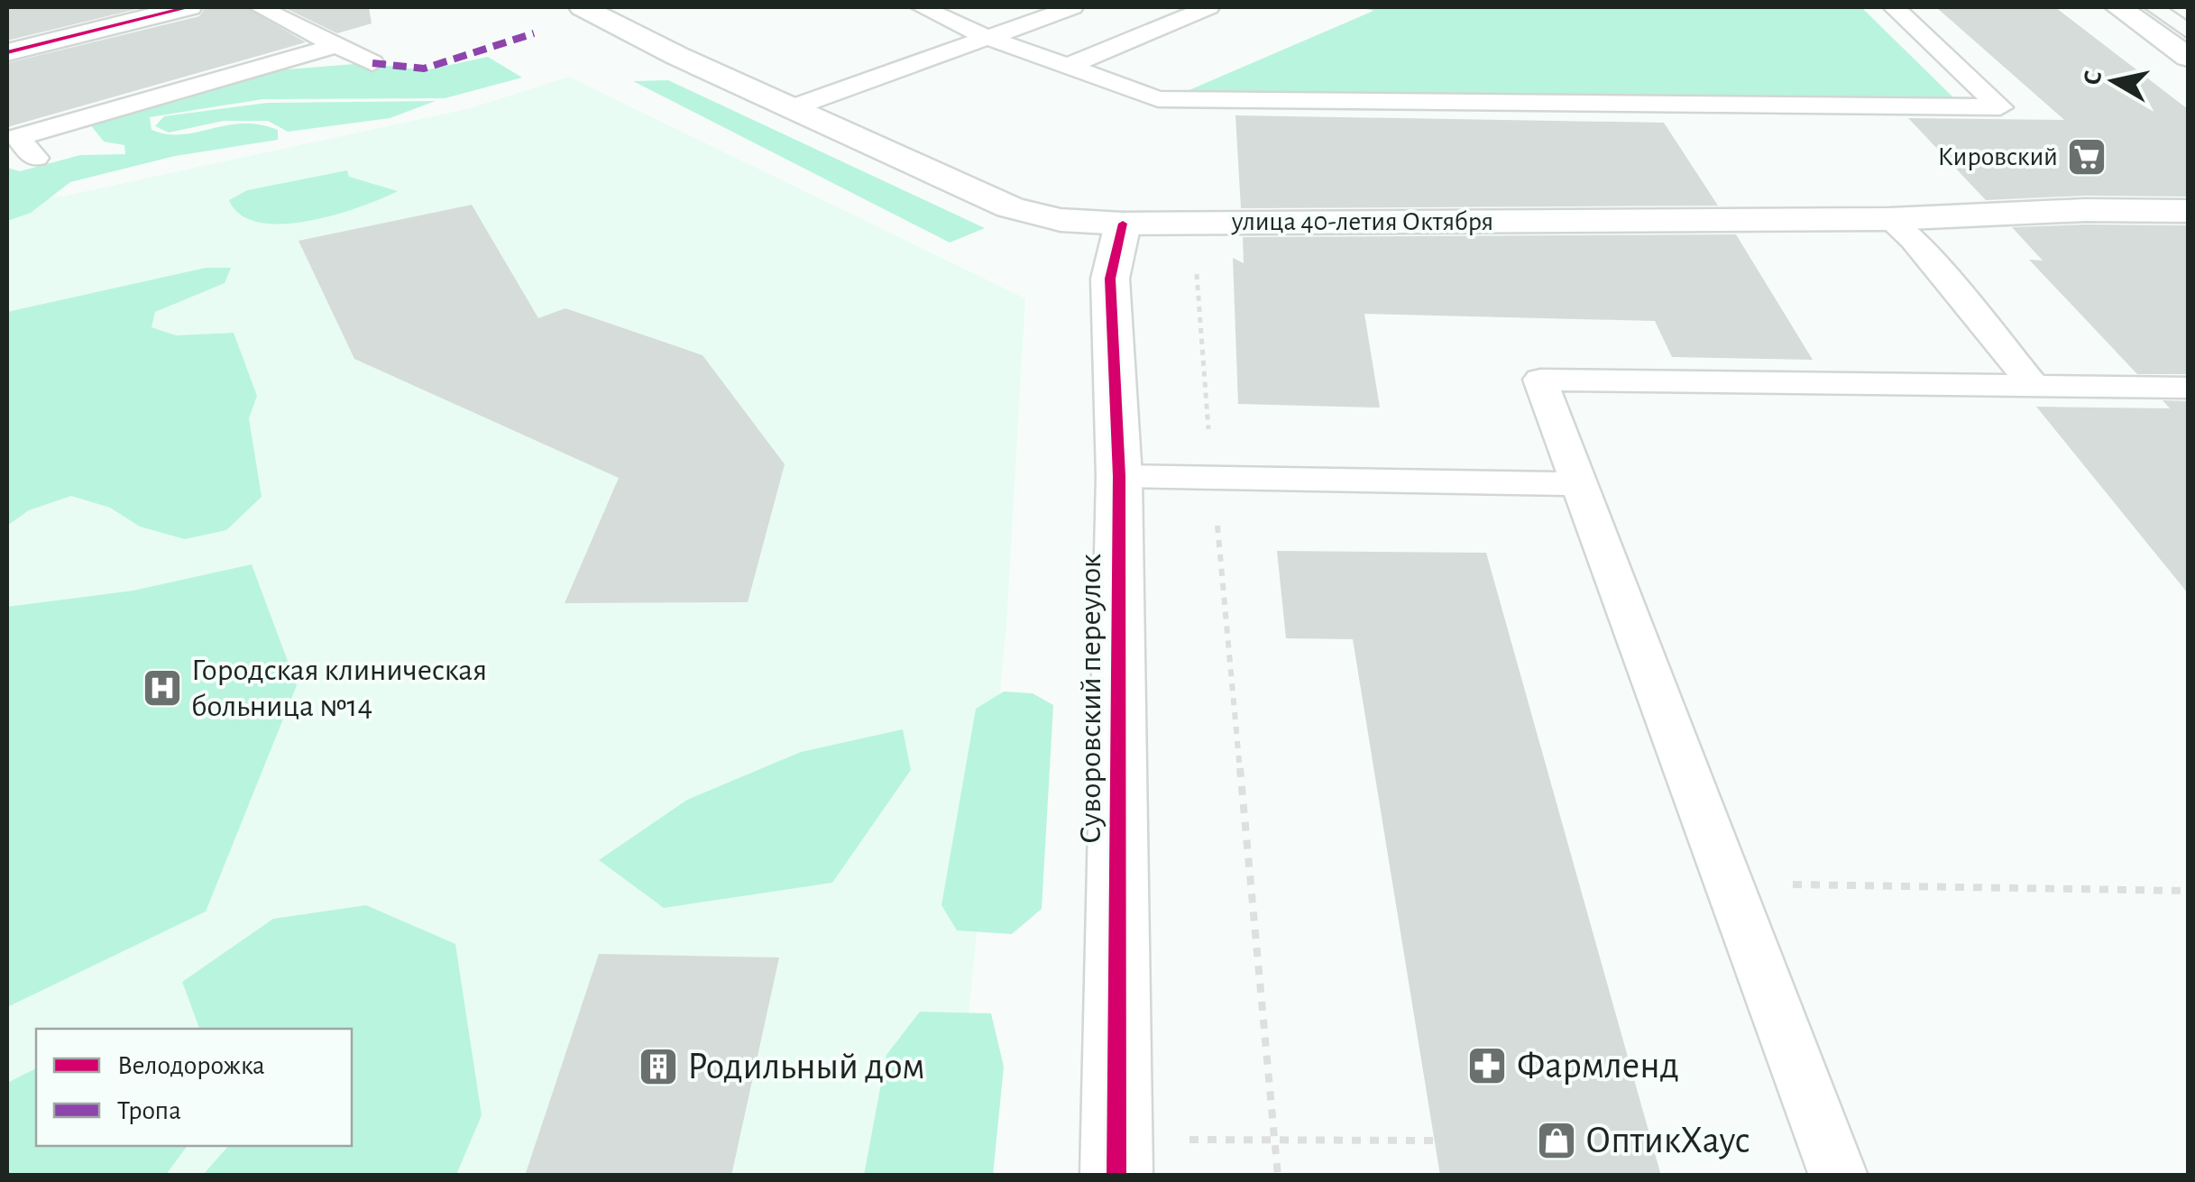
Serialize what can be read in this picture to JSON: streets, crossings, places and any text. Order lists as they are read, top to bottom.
{
  "streets": {
    "main road": ["улица 40-летия Октября", "Суворовский переулок"]
  },
  "crossings": [
    ["улица 40-летия Октября", "Суворовский переулок"]
  ],
  "places": {
    "supermarket": ["Кировский"],
    "hospital": ["Городская клиническая больница №14"],
    "pharmacy": ["Фармленд"],
    "building": ["Родильный дом"],
    "shop": ["ОптикХаус"]
  },
  "legend": ["Велодорожка", "Тропа"],
  "north": "left"
}
